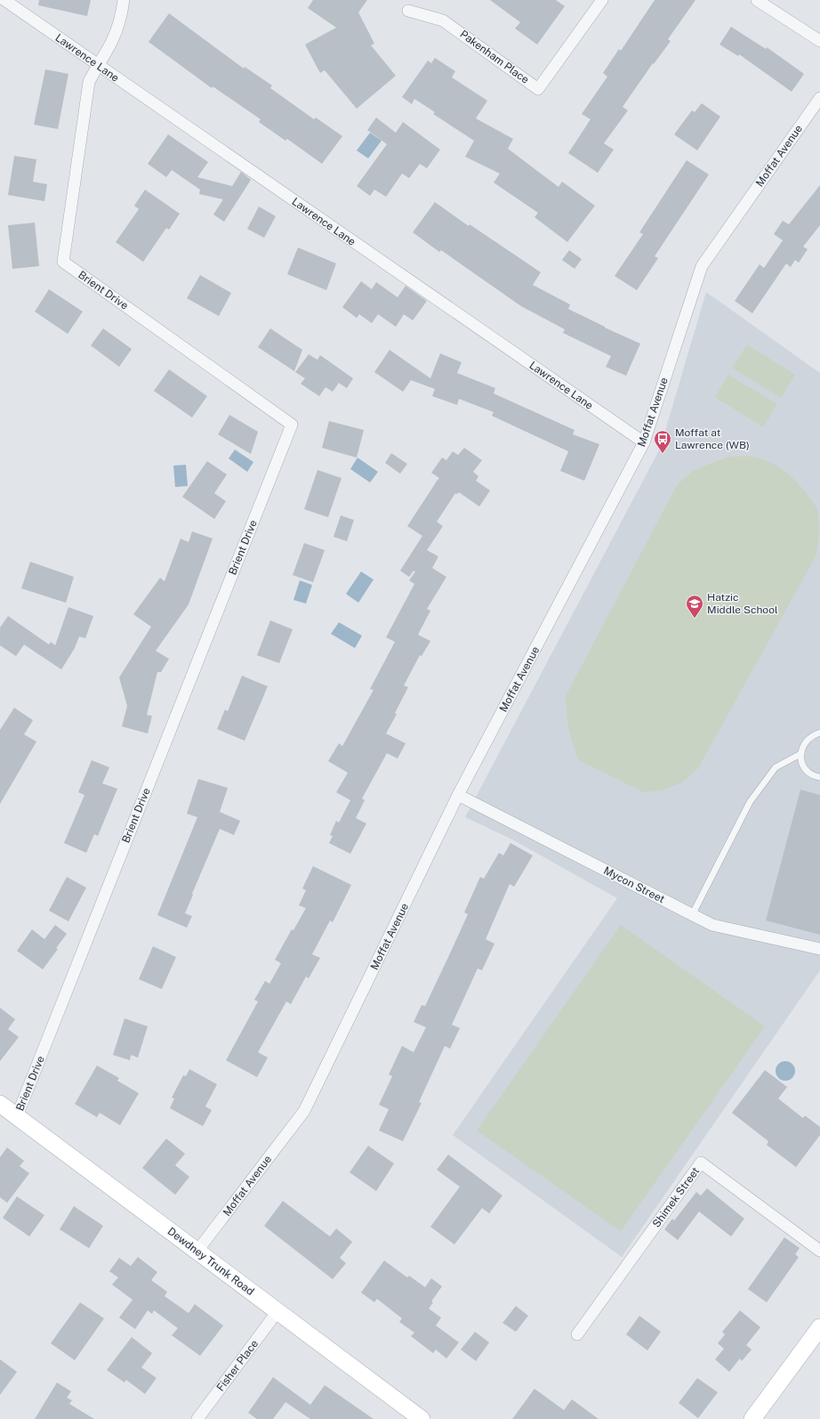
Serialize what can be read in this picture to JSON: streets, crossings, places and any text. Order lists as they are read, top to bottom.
{
  "streets": {
    "main road": ["Dewdney Trunk Road"],
    "street": [
      "Pakenham Place",
      "Lawrence Lane",
      "Moffat Avenue",
      "Brient Drive",
      "Mycon Street",
      "Shimek Street",
      "Fisher Place"
    ]
  },
  "crossings": [
    ["Lawrence Lane", "Moffat Avenue"],
    ["Lawrence Lane", "Brient Drive"],
    ["Moffat Avenue", "Mycon Street"],
    ["Moffat Avenue", "Dewdney Trunk Road"],
    ["Brient Drive", "Dewdney Trunk Road"],
    ["Dewdney Trunk Road", "Fisher Place"]
  ],
  "places": {
    "bus stop": ["Moffat at Lawrence (WB)"],
    "school or university": ["Hatzic Middle School"]
  }
}
